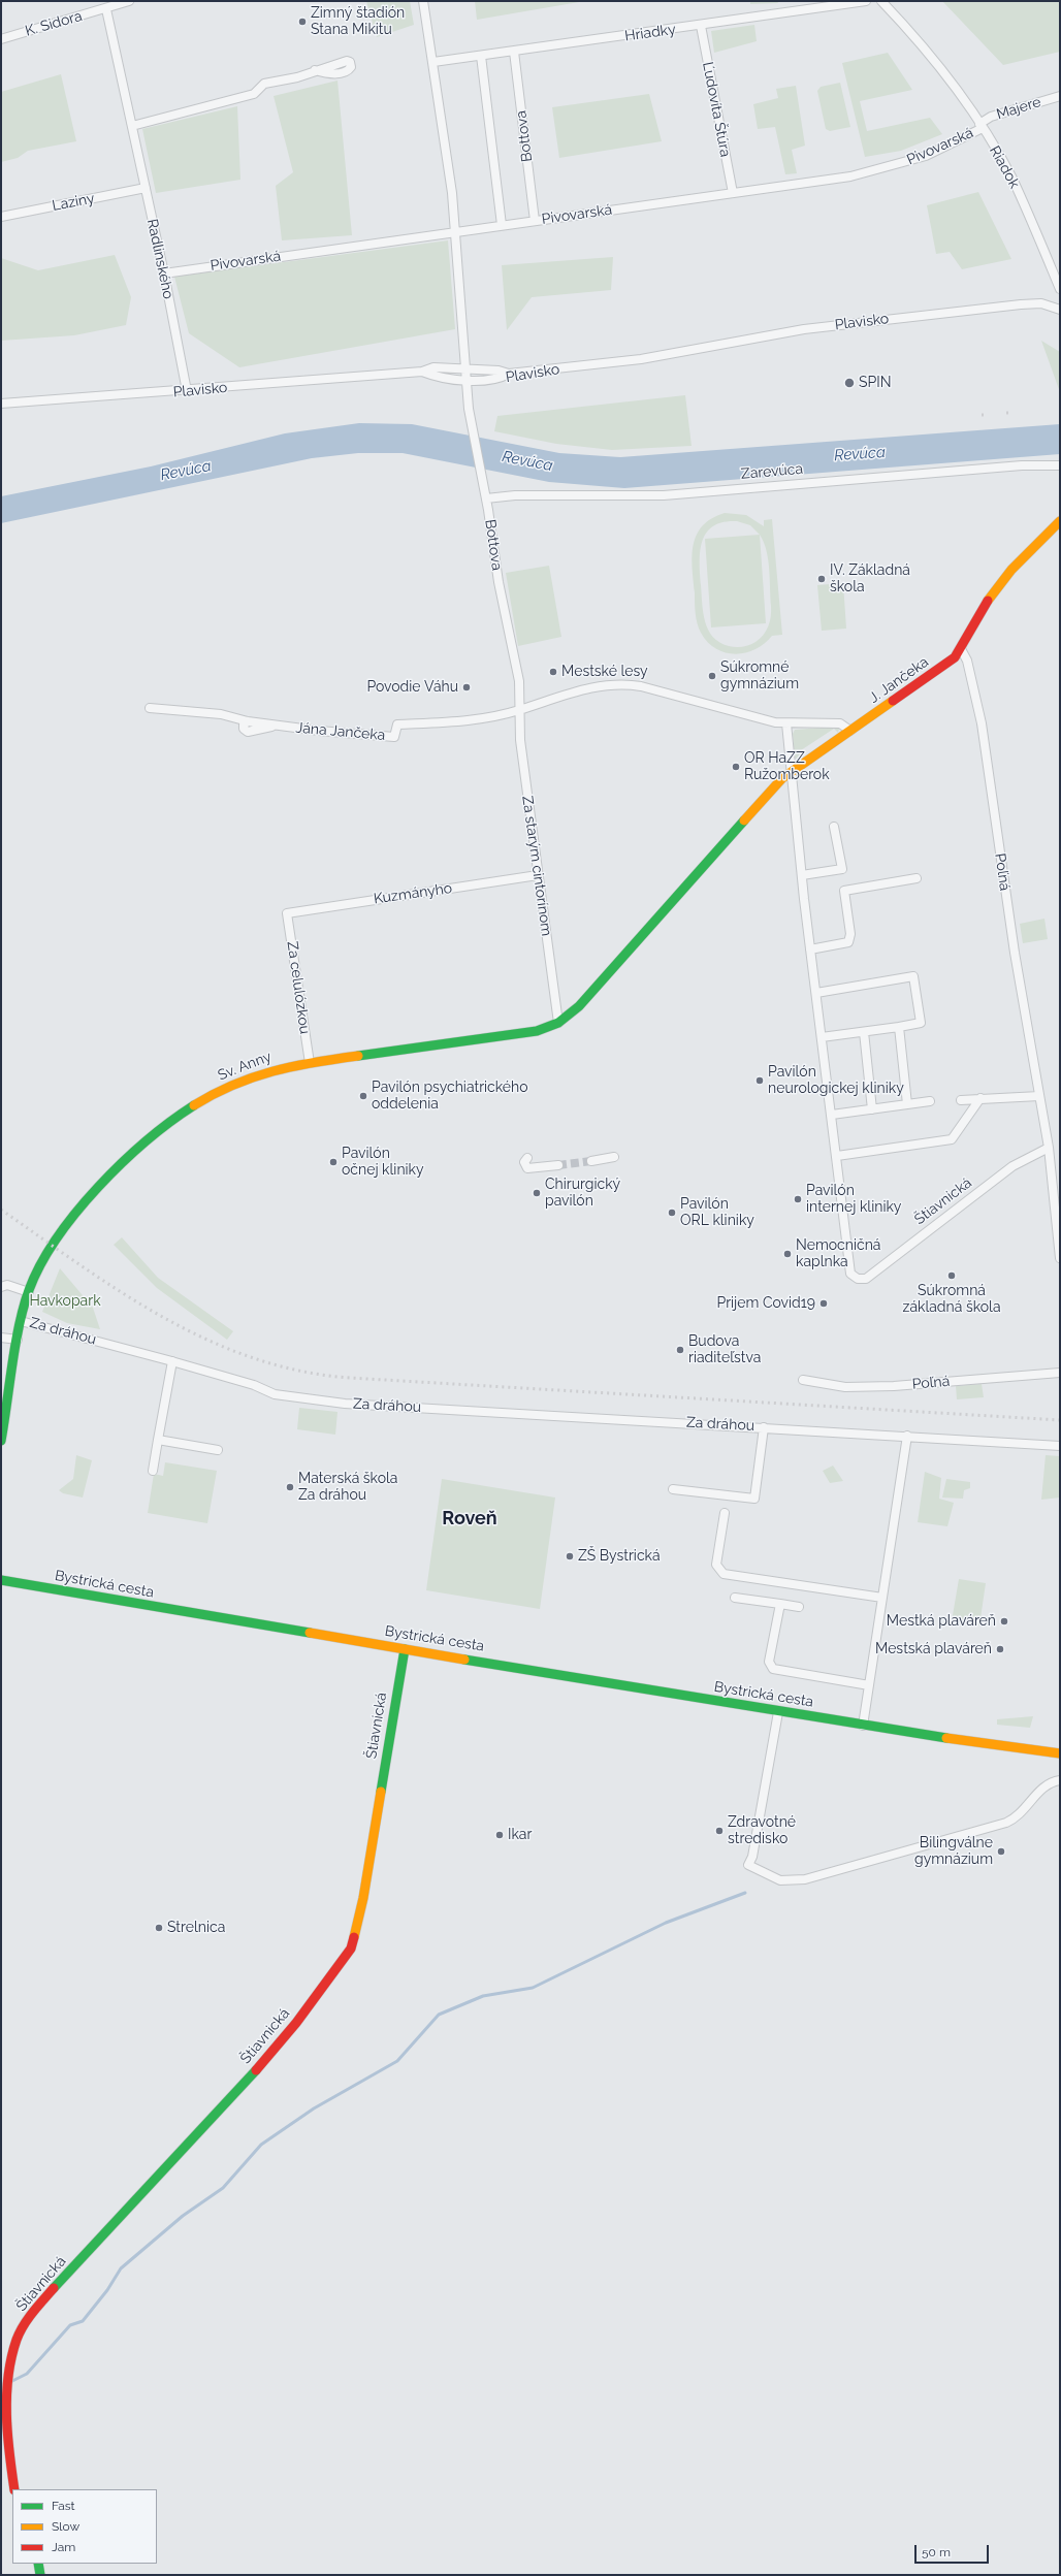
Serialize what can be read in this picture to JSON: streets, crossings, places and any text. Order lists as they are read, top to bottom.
{
  "streets": {
    "street": [
      "K. Sidora",
      "Hriadky",
      "Majere",
      "Ľudovíta Štúra",
      "Bottova",
      "Pivovarská",
      "Riadok",
      "Laziny",
      "Radlinského",
      "Plavisko",
      "Zarevúca",
      "J. Jančeka",
      "Jána Jančeka",
      "Za starým cintorínom",
      "Poľná",
      "Kuzmányho",
      "Za celulózkou",
      "Sv. Anny",
      "Štiavnická",
      "Za dráhou",
      "Bystrická cesta"
    ]
  },
  "crossings": [
    ["K. Sidora", "Radlinského"],
    ["Hriadky", "Ľudovíta Štúra"],
    ["Hriadky", "Bottova"],
    ["Majere", "Pivovarská"],
    ["Majere", "Riadok"],
    ["Ľudovíta Štúra", "Pivovarská"],
    ["Bottova", "Pivovarská"],
    ["Bottova", "Plavisko"],
    ["Bottova", "Zarevúca"],
    ["Bottova", "Jána Jančeka"],
    ["Bottova", "Za starým cintorínom"],
    ["Pivovarská", "Riadok"],
    ["Pivovarská", "Radlinského"],
    ["Laziny", "Radlinského"],
    ["Radlinského", "Plavisko"],
    ["J. Jančeka", "Za starým cintorínom"],
    ["J. Jančeka", "Poľná"],
    ["J. Jančeka", "Sv. Anny"],
    ["Jána Jančeka", "Za starým cintorínom"],
    ["Za starým cintorínom", "Kuzmányho"],
    ["Za starým cintorínom", "Sv. Anny"],
    ["Poľná", "Štiavnická"],
    ["Kuzmányho", "Za celulózkou"],
    ["Za celulózkou", "Sv. Anny"],
    ["Štiavnická", "Bystrická cesta"]
  ],
  "districts": ["Roveň"],
  "water": ["Revúca"],
  "parks": ["Havkopark"],
  "places": [
    "Zimný štadión Stana Mikitu",
    "SPIN",
    "IV. Základná škola",
    "Mestské lesy",
    "Súkromné gymnázium",
    "Povodie Váhu",
    "OR HaZZ Ružomberok",
    "Pavilón neurologickej kliniky",
    "Pavilón psychiatrického oddelenia",
    "Pavilón očnej kliniky",
    "Chirurgický pavilón",
    "Pavilón internej kliniky",
    "Pavilón ORL kliniky",
    "Nemocničná kaplnka",
    "Súkromná základná škola",
    "Prijem Covid19",
    "Budova riaditeľstva",
    "Materská škola Za dráhou",
    "ZŠ Bystrická",
    "Mestká plaváreň",
    "Mestská plaváreň",
    "Zdravotné stredisko",
    "Ikar",
    "Bilingválne gymnázium",
    "Strelnica"
  ],
  "legend": ["Fast", "Slow", "Jam"],
  "scale_bar": "50 m"
}
